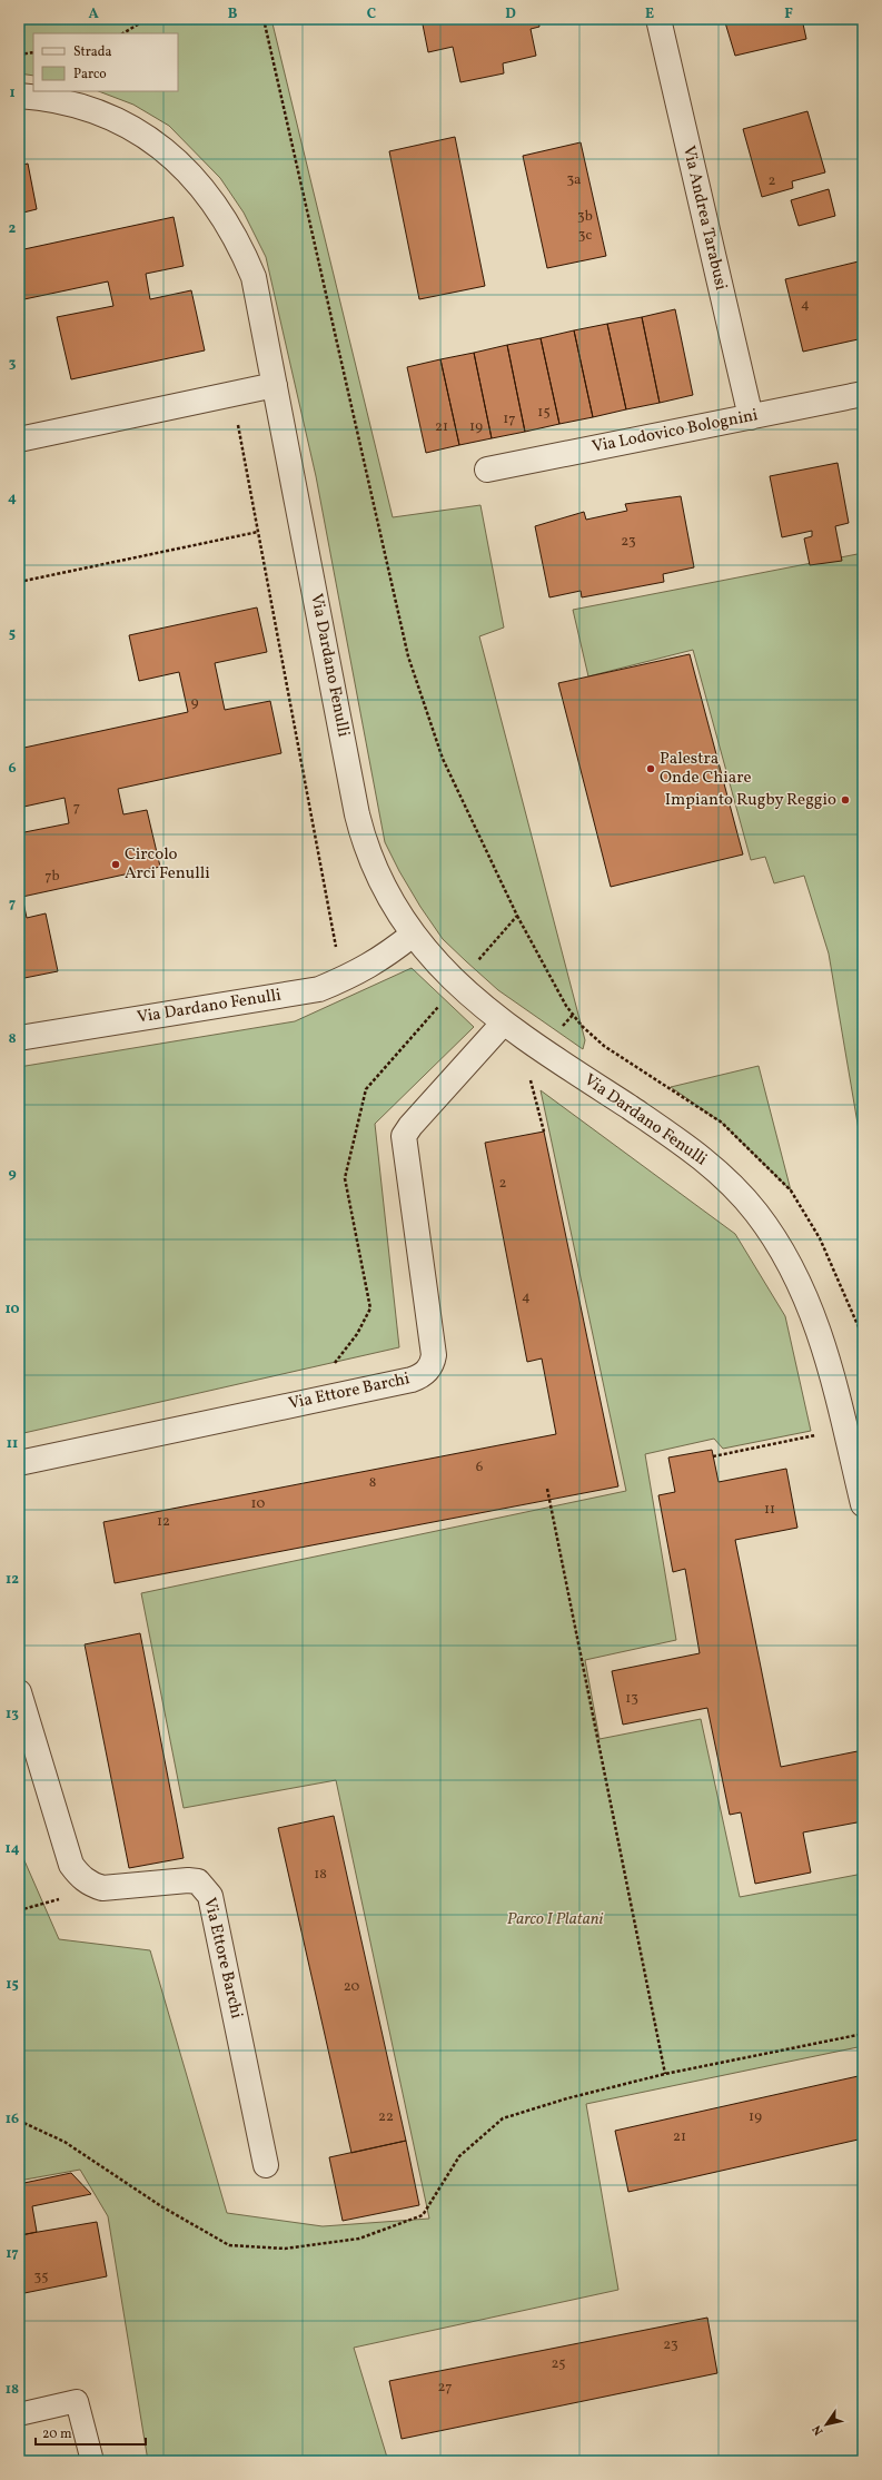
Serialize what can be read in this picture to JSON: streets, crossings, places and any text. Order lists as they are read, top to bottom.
{
  "streets": {
    "street": [
      "Via Andrea Tarabusi",
      "Via Lodovico Bolognini",
      "Via Dardano Fenulli",
      "Via Ettore Barchi"
    ]
  },
  "crossings": [
    ["Via Andrea Tarabusi", "Via Lodovico Bolognini"],
    ["Via Dardano Fenulli", "Via Ettore Barchi"]
  ],
  "parks": ["Parco I Platani"],
  "places": ["Palestra Onde Chiare", "Impianto Rugby Reggio", "Circolo Arci Fenulli"],
  "house_numbers": [
    "3a",
    "2",
    "3b",
    "3c",
    "4",
    "15",
    "17",
    "21",
    "19",
    "23",
    "9",
    "7",
    "7b",
    "2",
    "4",
    "6",
    "8",
    "10",
    "11",
    "12",
    "13",
    "18",
    "20",
    "22",
    "19",
    "21",
    "35",
    "23",
    "25",
    "27"
  ],
  "legend": ["Strada", "Parco"],
  "scale_bar": "20 m",
  "north": "bottom left",
  "grid": {
    "columns": [
      "A",
      "B",
      "C",
      "D",
      "E",
      "F"
    ],
    "rows": [
      "1",
      "2",
      "3",
      "4",
      "5",
      "6",
      "7",
      "8",
      "9",
      "10",
      "11",
      "12",
      "13",
      "14",
      "15",
      "16",
      "17",
      "18"
    ]
  }
}
